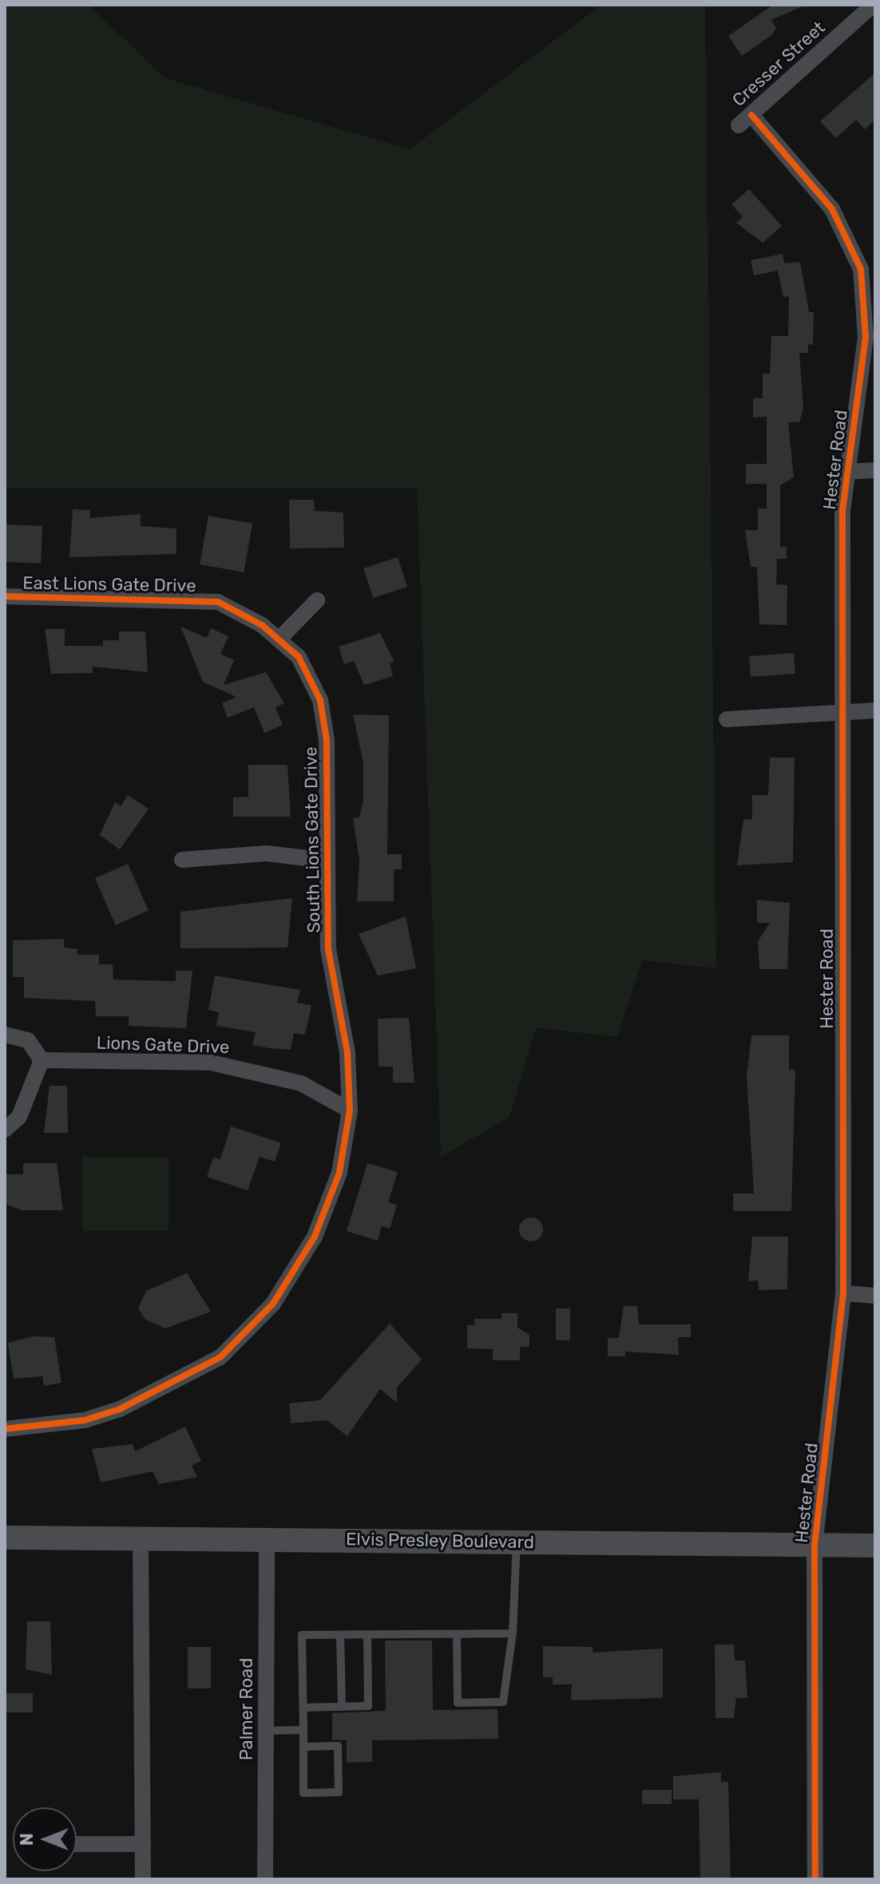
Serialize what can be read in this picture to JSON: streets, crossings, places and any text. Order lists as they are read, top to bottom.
{
  "streets": {
    "main road": ["Elvis Presley Boulevard"],
    "street": [
      "Cresser Street",
      "Hester Road",
      "East Lions Gate Drive",
      "South Lions Gate Drive",
      "Lions Gate Drive",
      "Palmer Road"
    ]
  },
  "crossings": [
    ["Cresser Street", "Hester Road"],
    ["Hester Road", "Elvis Presley Boulevard"],
    ["East Lions Gate Drive", "South Lions Gate Drive"],
    ["South Lions Gate Drive", "Lions Gate Drive"],
    ["Elvis Presley Boulevard", "Palmer Road"]
  ],
  "north": "left"
}
